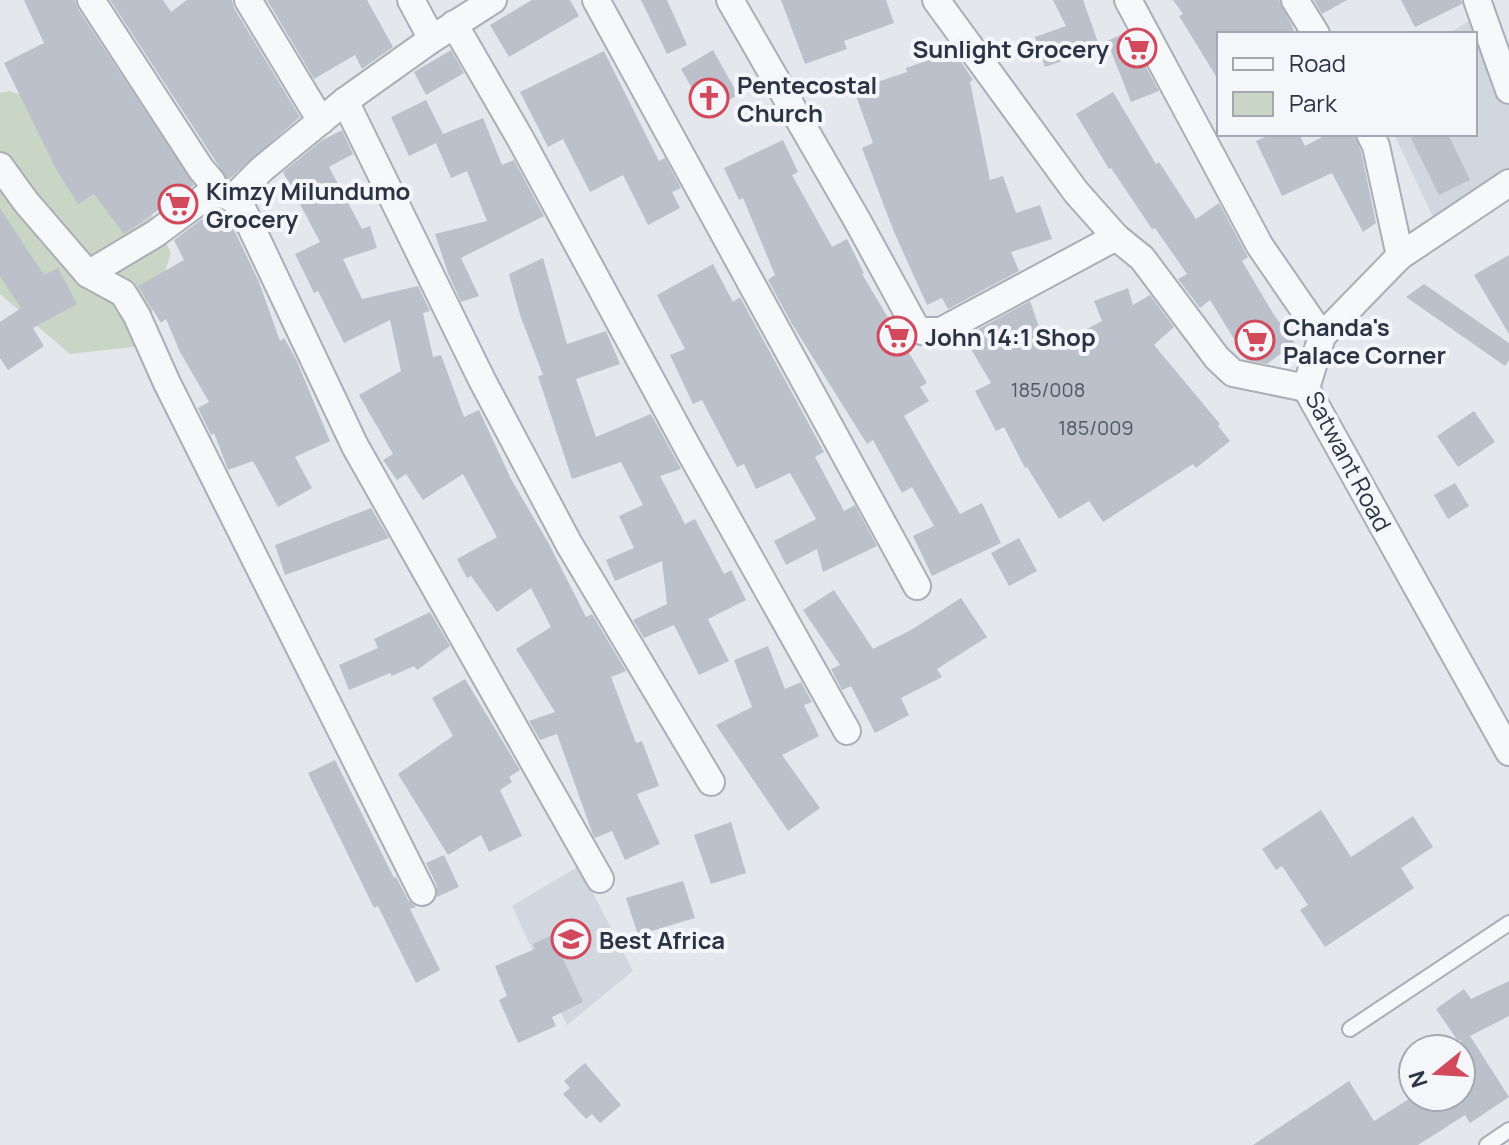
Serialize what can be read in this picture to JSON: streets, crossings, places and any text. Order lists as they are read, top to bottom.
{
  "streets": {
    "street": ["Satwant Road"]
  },
  "places": {
    "supermarket": [
      "Sunlight Grocery",
      "Kimzy Milundumo Grocery",
      "John 14:1 Shop",
      "Chanda's Palace Corner"
    ],
    "church": ["Pentecostal Church"],
    "school or university": ["Best Africa"]
  },
  "house_numbers": ["185/008", "185/009"],
  "legend": ["Road", "Park"],
  "north": "left"
}
